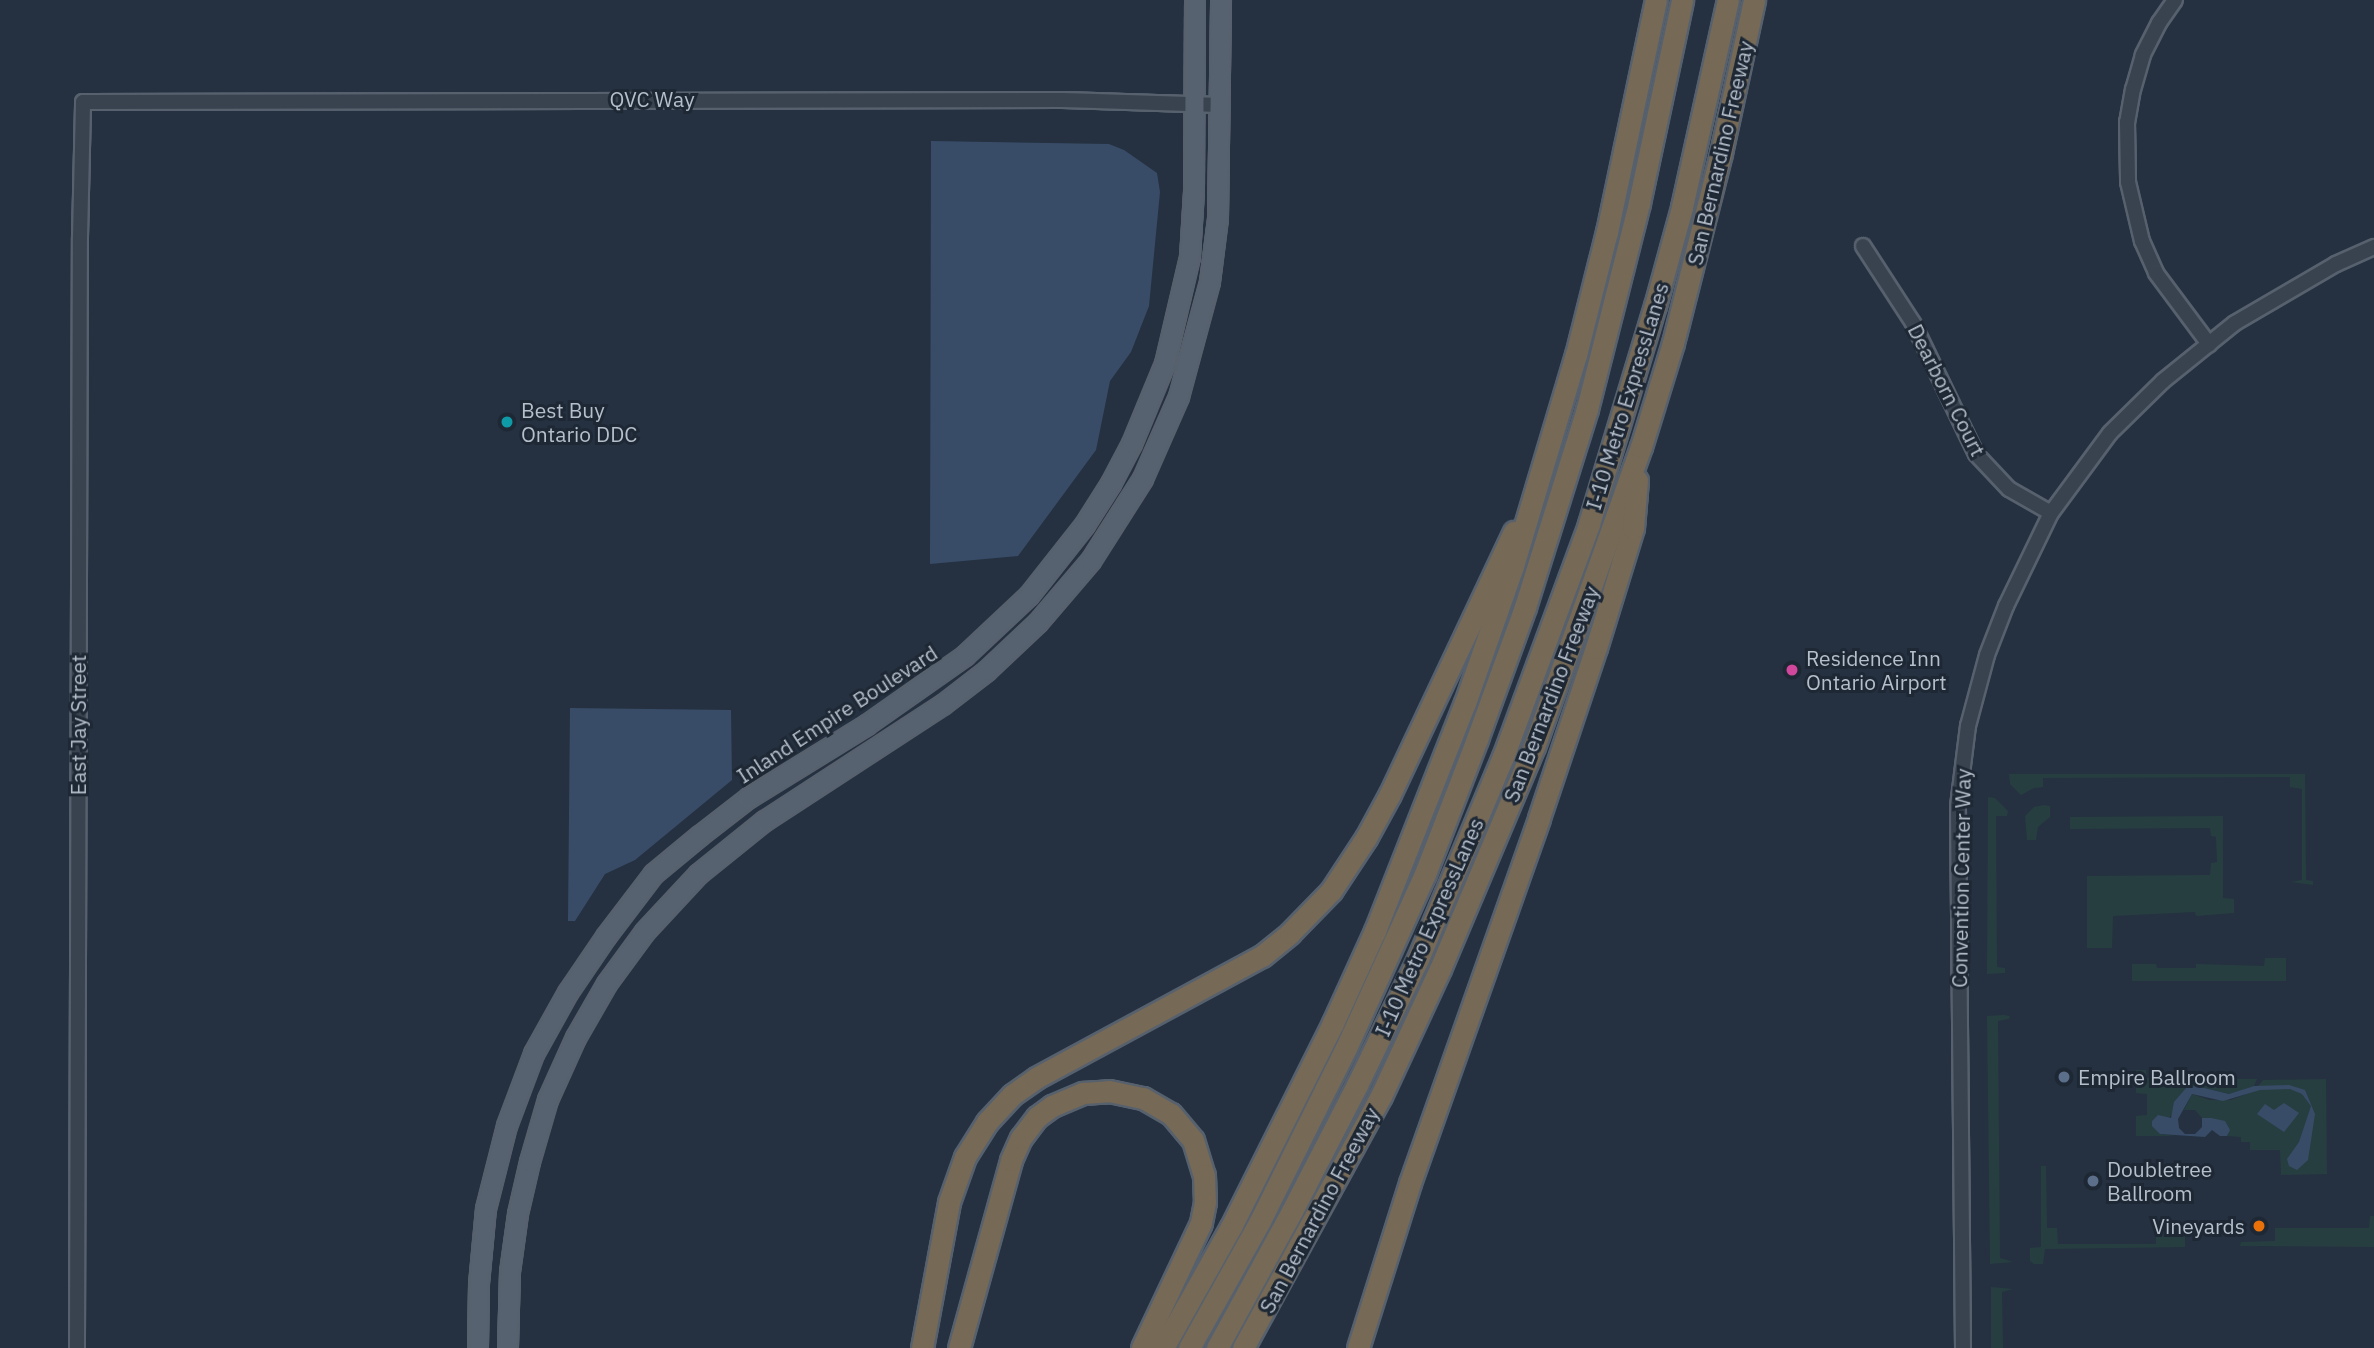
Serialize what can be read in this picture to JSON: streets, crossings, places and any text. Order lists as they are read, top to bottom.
{
  "streets": {
    "highway": ["San Bernardino Freeway", "I-10 Metro ExpressLanes"],
    "main road": ["Inland Empire Boulevard"],
    "street": [
      "QVC Way",
      "Dearborn Court",
      "East Jay Street",
      "Convention Center Way"
    ]
  },
  "crossings": [
    ["QVC Way", "Inland Empire Boulevard"],
    ["QVC Way", "East Jay Street"],
    ["Dearborn Court", "Convention Center Way"]
  ],
  "places": [
    "Best Buy Ontario DDC",
    "Residence Inn Ontario Airport",
    "Empire Ballroom",
    "Doubletree Ballroom",
    "Vineyards"
  ]
}
